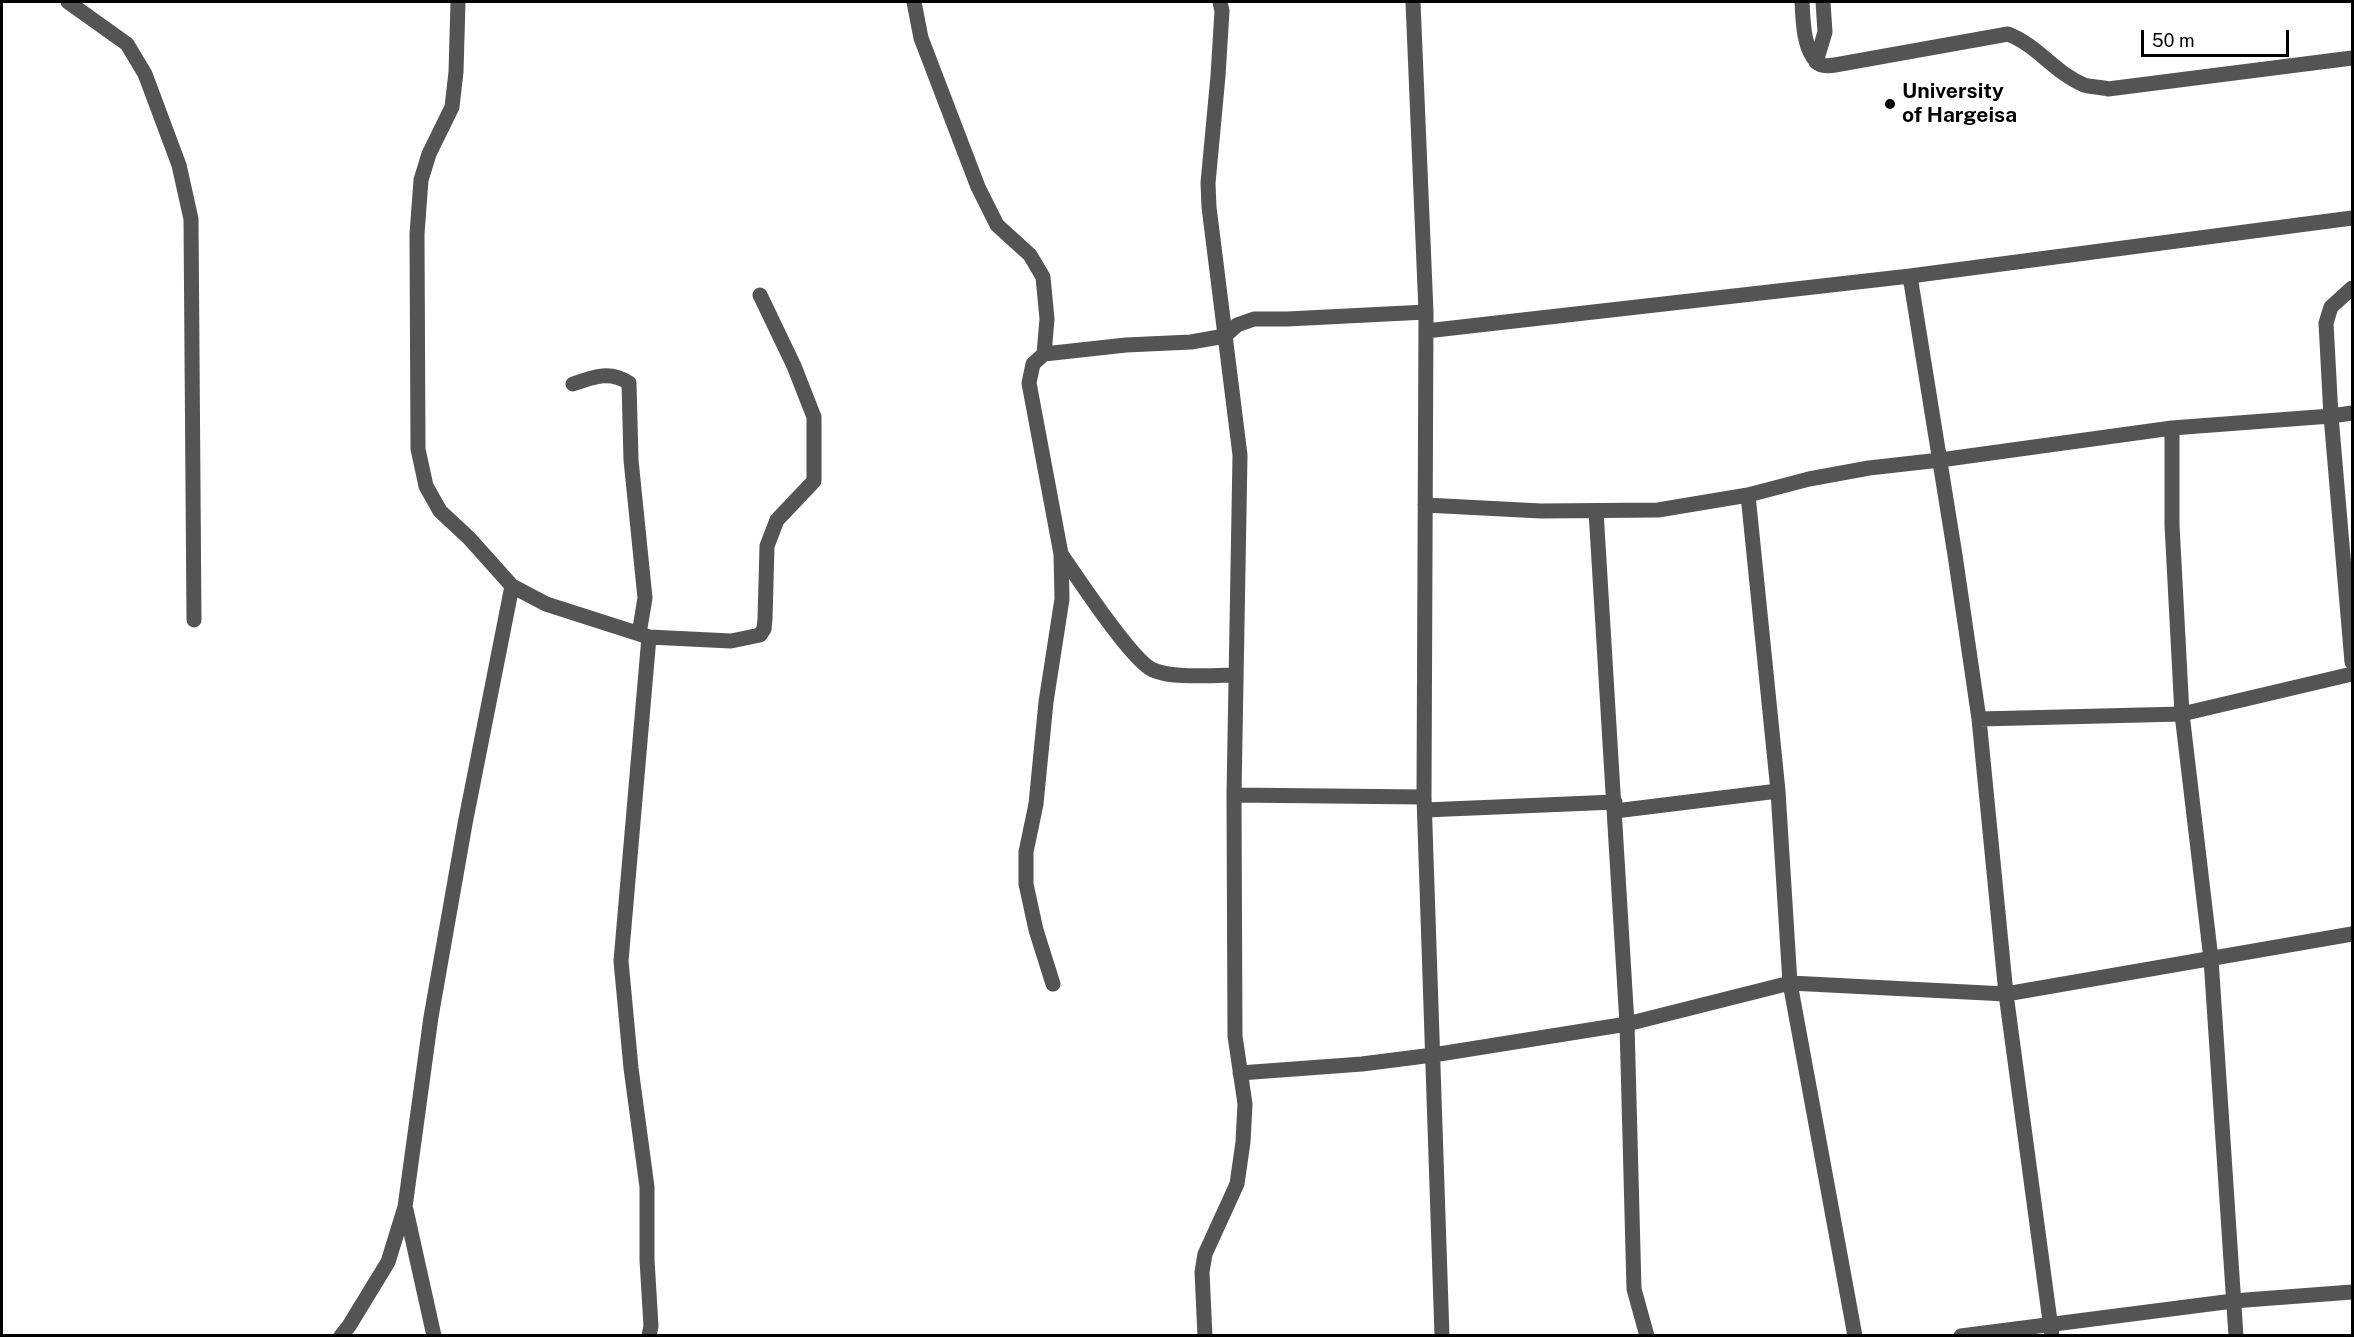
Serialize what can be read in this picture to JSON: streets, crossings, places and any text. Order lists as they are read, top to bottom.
{
  "places": ["University of Hargeisa"],
  "scale_bar": "50 m"
}
